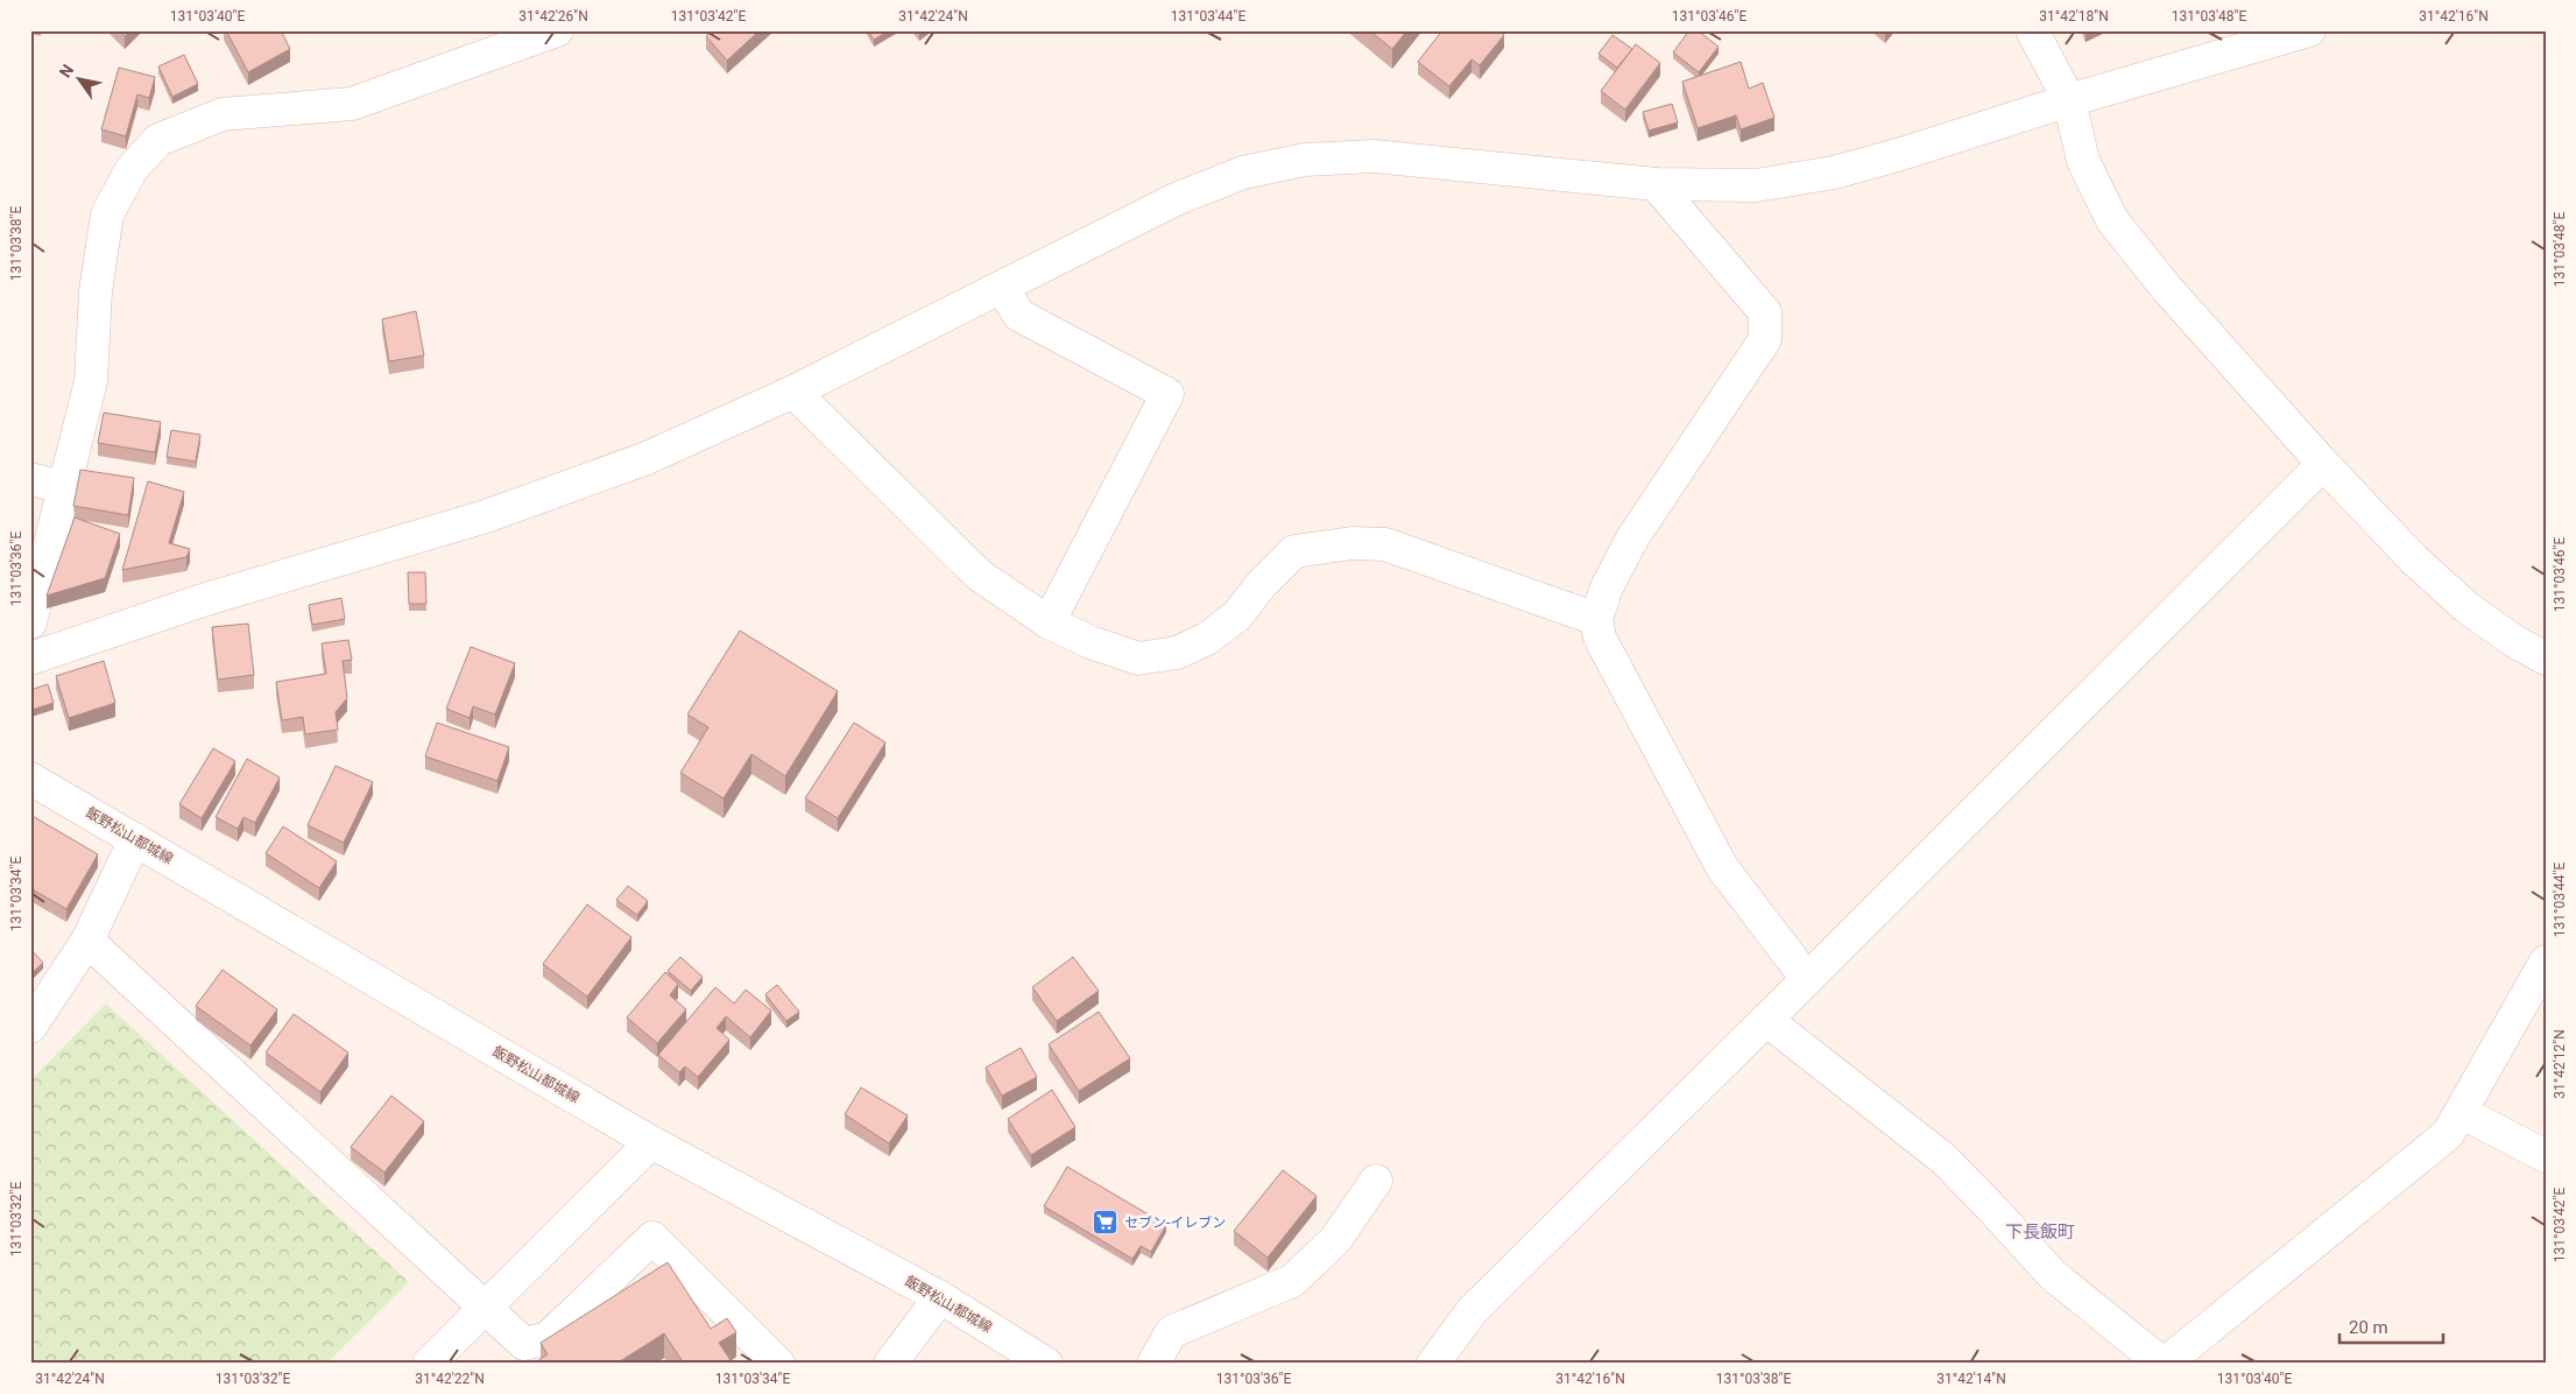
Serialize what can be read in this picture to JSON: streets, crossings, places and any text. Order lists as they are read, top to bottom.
{
  "streets": {
    "street": ["飯野松山都城線"]
  },
  "districts": ["下長飯町"],
  "places": {
    "supermarket": ["セブン-イレブン"]
  },
  "scale_bar": "20 m",
  "north": "top left",
  "coordinates": [
    "131°03'40\"E",
    "31°42'26\"N",
    "131°03'42\"E",
    "31°42'24\"N",
    "131°03'44\"E",
    "131°03'46\"E",
    "31°42'18\"N",
    "131°03'48\"E",
    "31°42'16\"N",
    "131°03'38\"E",
    "131°03'36\"E",
    "131°03'34\"E",
    "31°42'12\"N",
    "131°03'32\"E",
    "31°42'22\"N",
    "31°42'14\"N"
  ]
}
